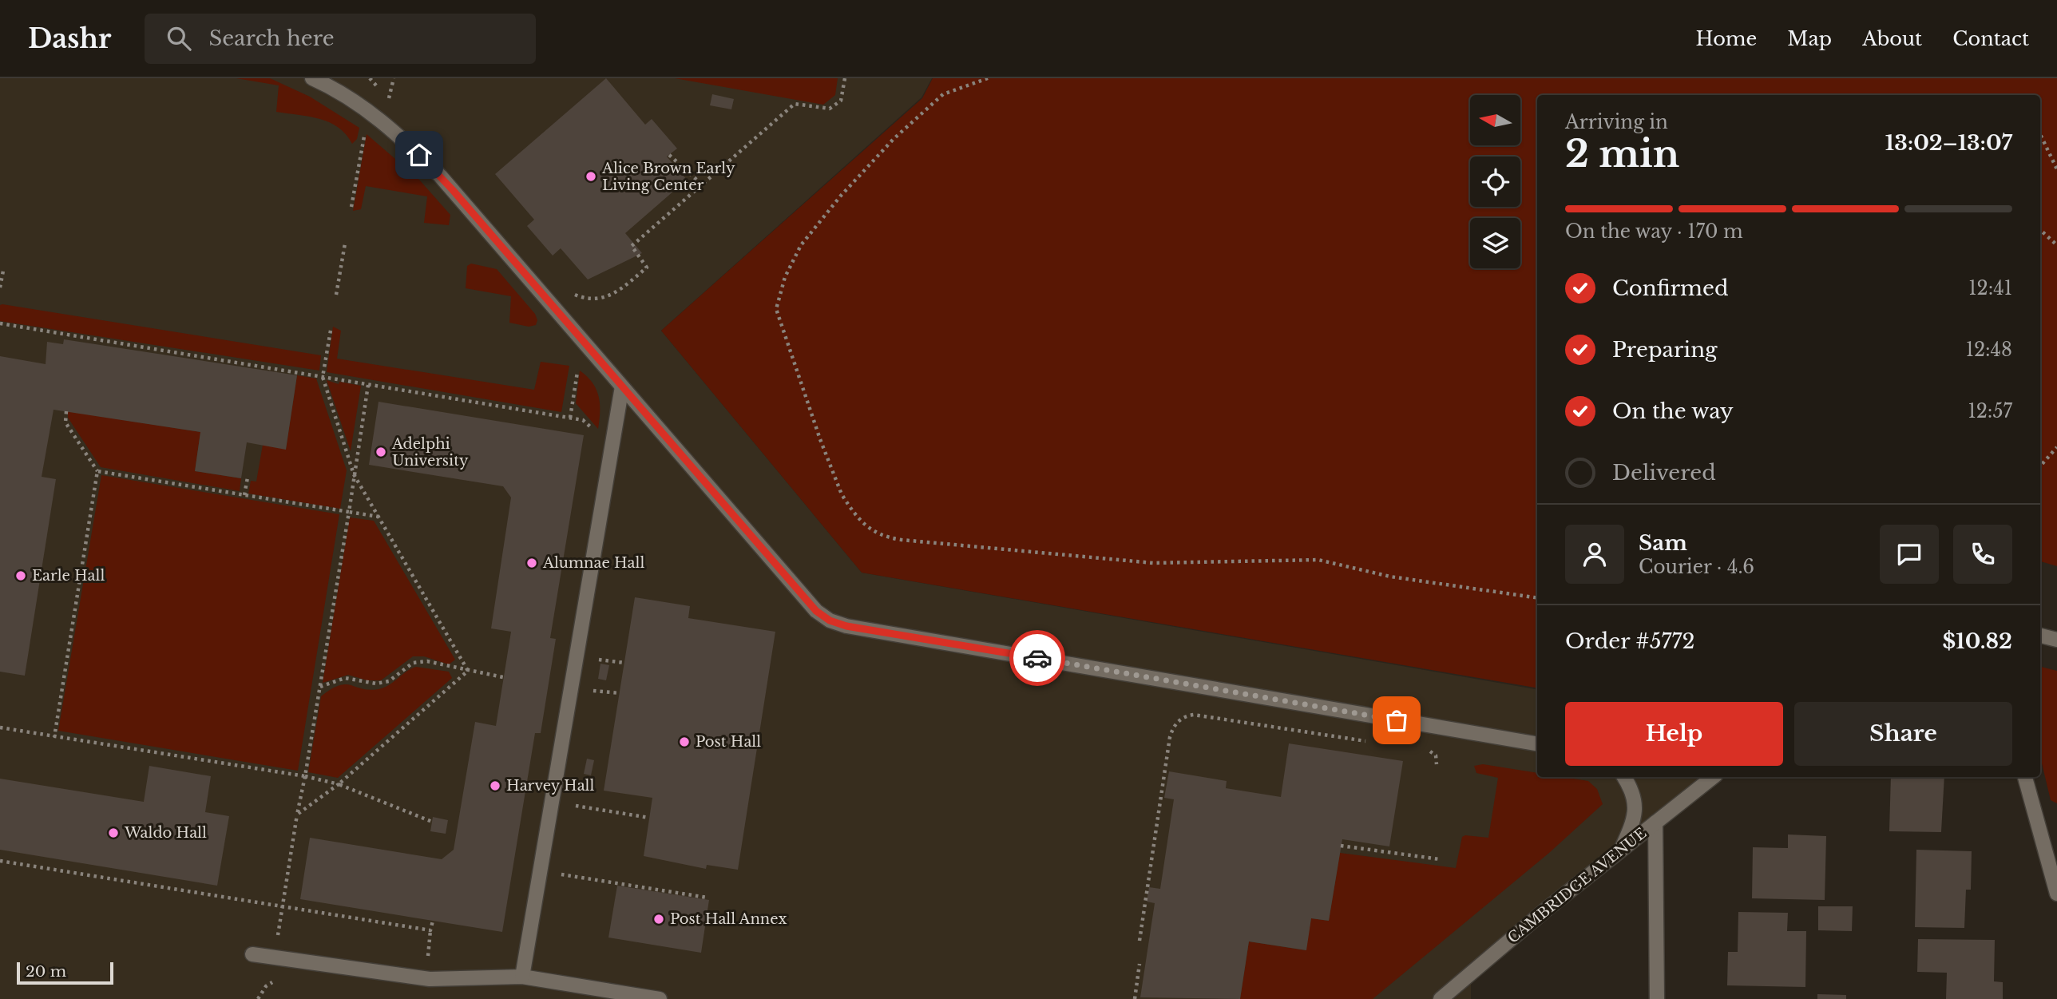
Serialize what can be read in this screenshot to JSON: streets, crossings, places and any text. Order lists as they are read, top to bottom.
{
  "streets": {
    "street": ["CAMBRIDGE AVENUE"]
  },
  "places": [
    "Alice Brown Early Living Center",
    "Adelphi University",
    "Alumnae Hall",
    "Earle Hall",
    "Post Hall",
    "Harvey Hall",
    "Waldo Hall",
    "Post Hall Annex"
  ],
  "scale_bar": "20 m",
  "north": "left",
  "page": {
    "header": "Dashr",
    "search": "Search here",
    "nav": [
      "Home",
      "Map",
      "About",
      "Contact"
    ],
    "heading": ["2 min", "Arriving in", "13:02–13:07"],
    "panel": [
      "Sam",
      "Courier · 4.6",
      "Order #5772",
      "$10.82"
    ],
    "bar": "On the way · 170 m",
    "list": [
      ["Confirmed", "12:41"],
      ["Preparing", "12:48"],
      ["On the way", "12:57"],
      "Delivered"
    ],
    "buttons": ["Help", "Share"],
    "scale": "20 m"
  }
}
